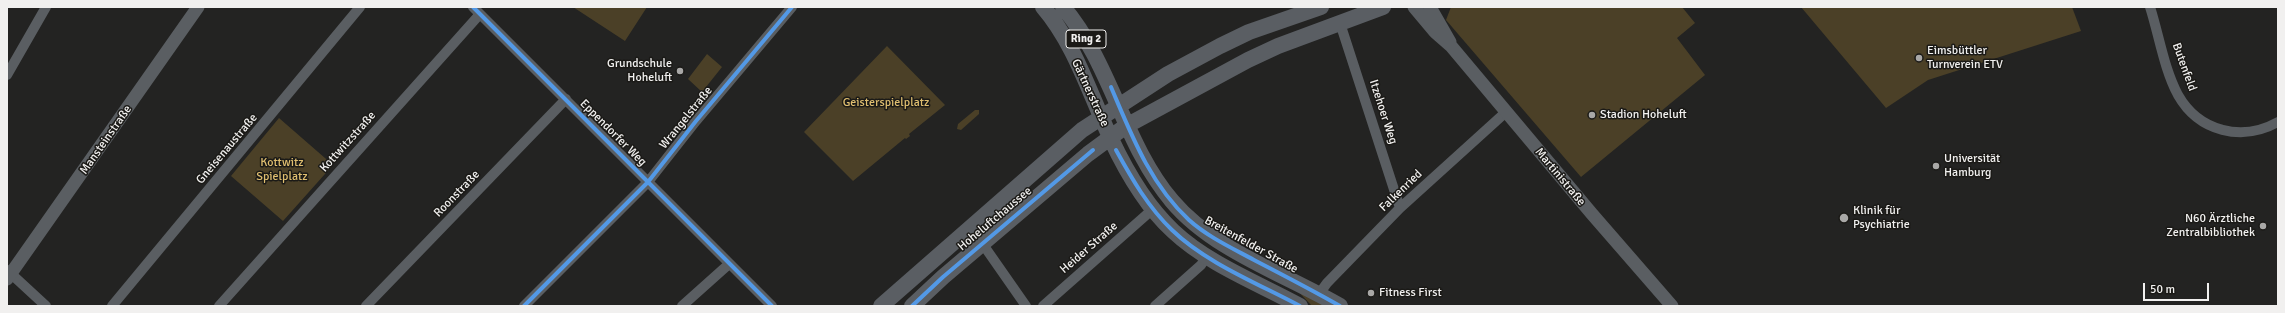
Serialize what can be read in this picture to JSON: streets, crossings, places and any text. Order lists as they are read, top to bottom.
{
  "streets": {
    "main road": [
      "Ring 2",
      "Gärtnerstraße",
      "Hoheluftchaussee",
      "Breitenfelder Straße"
    ],
    "street": [
      "Butenfeld",
      "Itzehoer Weg",
      "Wrangelstraße",
      "Eppendorfer Weg",
      "Mansteinstraße",
      "Kottwitzstraße",
      "Gneisenaustraße",
      "Martinistraße",
      "Falkenried",
      "Roonstraße",
      "Heider Straße"
    ]
  },
  "crossings": [
    ["Ring 2", "Gärtnerstraße"],
    ["Ring 2", "Hoheluftchaussee"],
    ["Ring 2", "Heider Straße"],
    ["Gärtnerstraße", "Hoheluftchaussee"],
    ["Gärtnerstraße", "Breitenfelder Straße"],
    ["Itzehoer Weg", "Falkenried"],
    ["Itzehoer Weg", "Hoheluftchaussee"],
    ["Wrangelstraße", "Eppendorfer Weg"],
    ["Eppendorfer Weg", "Kottwitzstraße"],
    ["Eppendorfer Weg", "Roonstraße"],
    ["Martinistraße", "Falkenried"],
    ["Falkenried", "Breitenfelder Straße"],
    ["Hoheluftchaussee", "Breitenfelder Straße"]
  ],
  "parks": ["Geisterspielplatz", "Kottwitz Spielplatz"],
  "places": [
    "Eimsbüttler Turnverein ETV",
    "Grundschule Hoheluft",
    "Stadion Hoheluft",
    "Universität Hamburg",
    "Klinik für Psychiatrie",
    "N60 Ärztliche Zentralbibliothek",
    "Fitness First"
  ],
  "scale_bar": "50 m"
}
